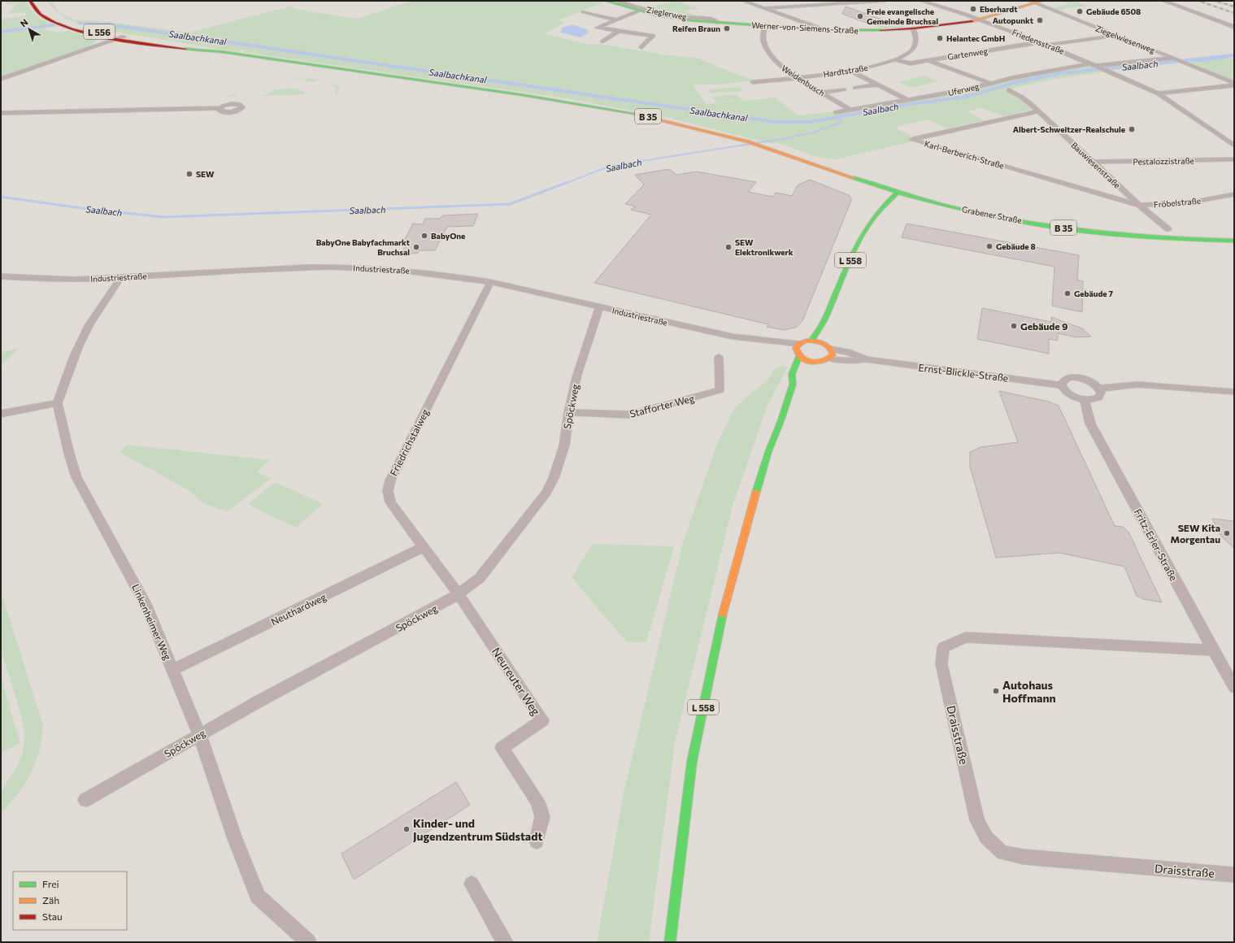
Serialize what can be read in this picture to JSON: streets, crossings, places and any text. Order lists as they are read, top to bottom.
{
  "streets": {
    "main road": [
      "Werner-von-Siemens-Straße",
      "L 556",
      "B 35",
      "Grabener Straße",
      "L 558"
    ],
    "street": [
      "Zieglerweg",
      "Ziegelwiesenweg",
      "Friedensstraße",
      "Gartenweg",
      "Hardtstraße",
      "Weidenbusch",
      "Uferweg",
      "Karl-Berberich-Straße",
      "Pestalozzistraße",
      "Bauwiesenstraße",
      "Fröbelstraße",
      "Industriestraße",
      "Ernst-Blickle-Straße",
      "Stafforter Weg",
      "Spöckweg",
      "Friedrichstalweg",
      "Fritz-Erler-Straße",
      "Neuthardweg",
      "Linkenheimer Weg",
      "Neureuter Weg",
      "Draisstraße"
    ]
  },
  "crossings": [
    ["Zieglerweg", "Werner-von-Siemens-Straße"],
    ["Werner-von-Siemens-Straße", "Ziegelwiesenweg"],
    ["Werner-von-Siemens-Straße", "Friedensstraße"],
    ["Werner-von-Siemens-Straße", "Weidenbusch"],
    ["L 556", "B 35"],
    ["Friedensstraße", "Gartenweg"],
    ["Friedensstraße", "Uferweg"],
    ["Gartenweg", "Hardtstraße"],
    ["Hardtstraße", "Weidenbusch"],
    ["Weidenbusch", "Uferweg"],
    ["B 35", "Grabener Straße"],
    ["B 35", "L 558"],
    ["Karl-Berberich-Straße", "Bauwiesenstraße"],
    ["Karl-Berberich-Straße", "Fröbelstraße"],
    ["Pestalozzistraße", "Bauwiesenstraße"],
    ["Bauwiesenstraße", "Fröbelstraße"],
    ["Grabener Straße", "L 558"],
    ["L 558", "Industriestraße"],
    ["L 558", "Ernst-Blickle-Straße"],
    ["Industriestraße", "Spöckweg"],
    ["Industriestraße", "Friedrichstalweg"],
    ["Stafforter Weg", "Spöckweg"],
    ["Spöckweg", "Friedrichstalweg"],
    ["Spöckweg", "Linkenheimer Weg"],
    ["Spöckweg", "Neureuter Weg"],
    ["Friedrichstalweg", "Neuthardweg"],
    ["Friedrichstalweg", "Neureuter Weg"],
    ["Fritz-Erler-Straße", "Draisstraße"],
    ["Neuthardweg", "Linkenheimer Weg"]
  ],
  "water": ["Saalbachkanal", "Saalbach"],
  "places": [
    "Eberhardt",
    "Gebäude 6508",
    "Freie evangelische Gemeinde Bruchsal",
    "Autopunkt",
    "Reifen Braun",
    "Helantec GmbH",
    "Albert-Schweitzer-Realschule",
    "SEW",
    "BabyOne",
    "Gebäude 8",
    "BabyOne Babyfachmarkt Bruchsal",
    "SEW Elektronikwerk",
    "Gebäude 7",
    "Gebäude 9",
    "SEW Kita Morgentau",
    "Autohaus Hoffmann",
    "Kinder- und Jugendzentrum Südstadt"
  ],
  "legend": ["Frei", "Zäh", "Stau"],
  "north": "top left"
}
